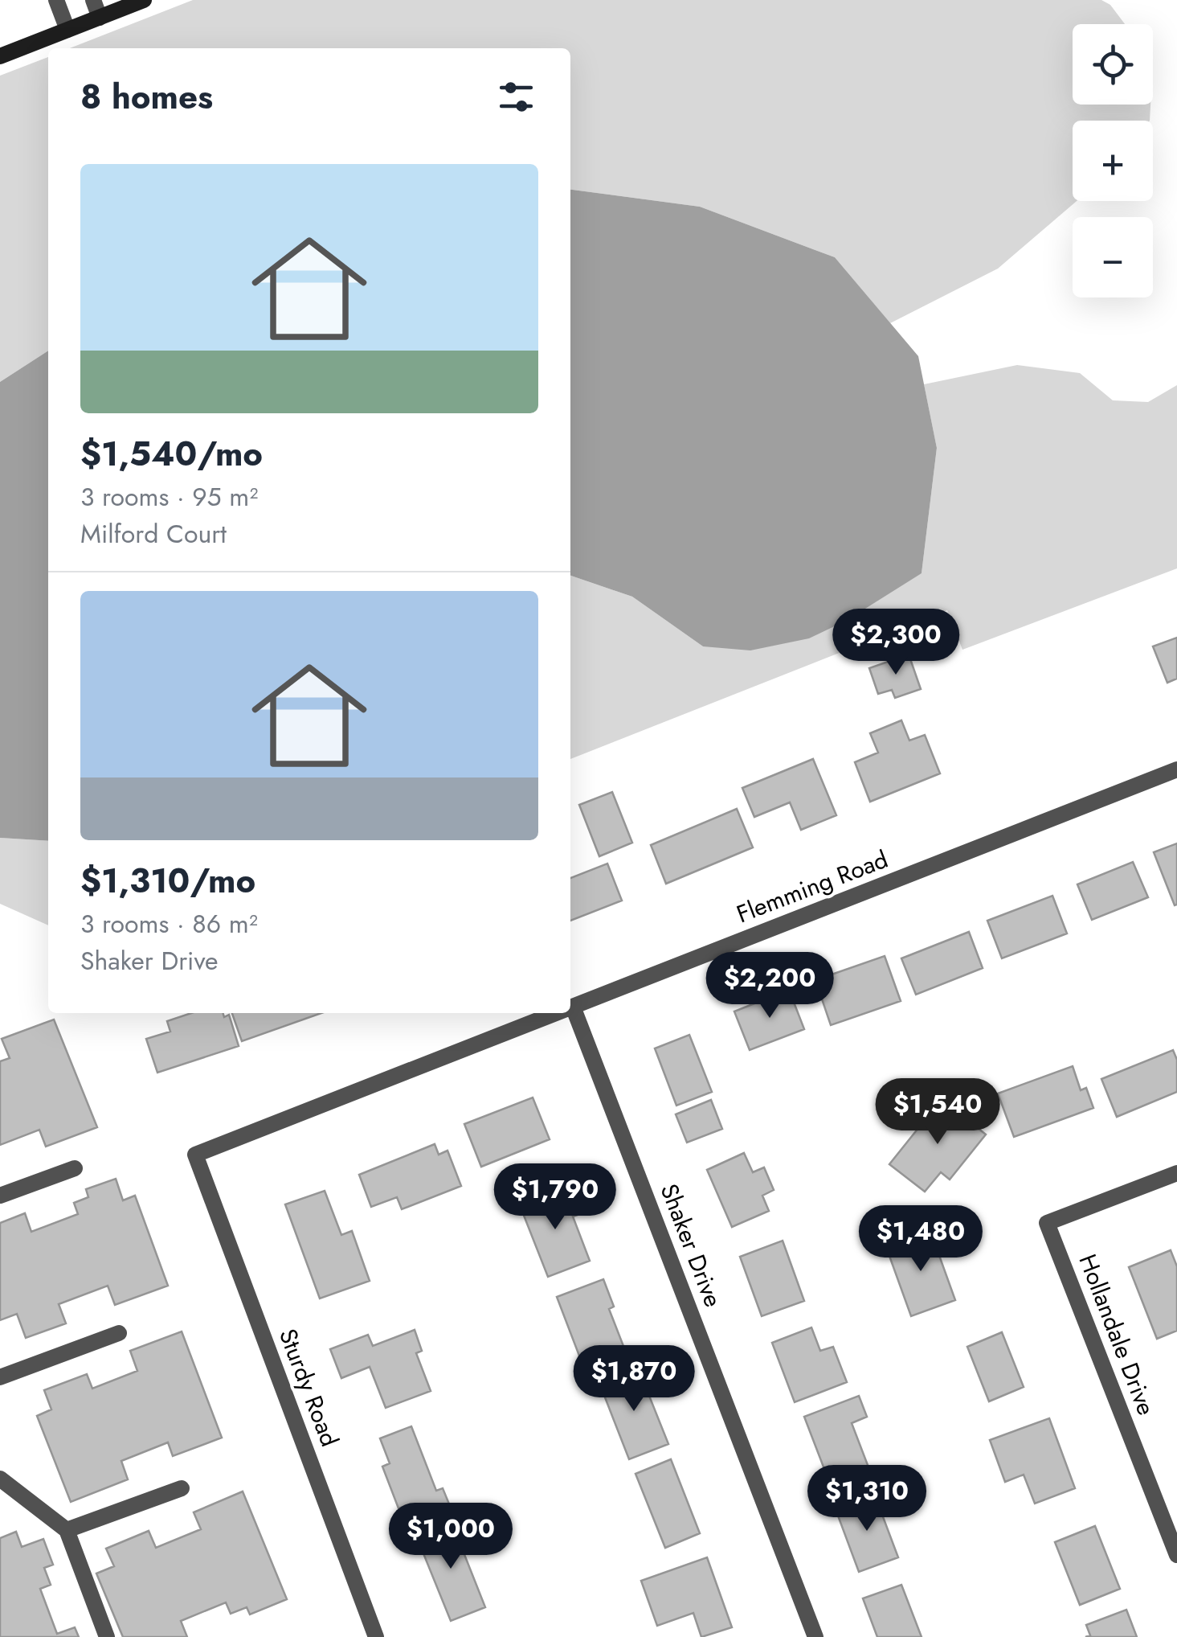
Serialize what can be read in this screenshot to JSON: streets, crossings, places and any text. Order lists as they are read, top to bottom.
{
  "streets": {
    "street": [
      "Flemming Road",
      "Shaker Drive",
      "Hollandale Drive",
      "Sturdy Road"
    ]
  },
  "crossings": [
    ["Flemming Road", "Shaker Drive"],
    ["Flemming Road", "Sturdy Road"]
  ],
  "page": {
    "map_buttons": ["+", "−"],
    "heading": "8 homes",
    "list": [
      {
        "name": "$1,540/mo",
        "note": "3 rooms · 95 m² · Milford Court"
      },
      {
        "name": "$1,310/mo",
        "note": "3 rooms · 86 m² · Shaker Drive"
      }
    ],
    "price": [
      "$2,300",
      "$2,200",
      "$1,540",
      "$1,790",
      "$1,480",
      "$1,870",
      "$1,310",
      "$1,000"
    ]
  }
}
